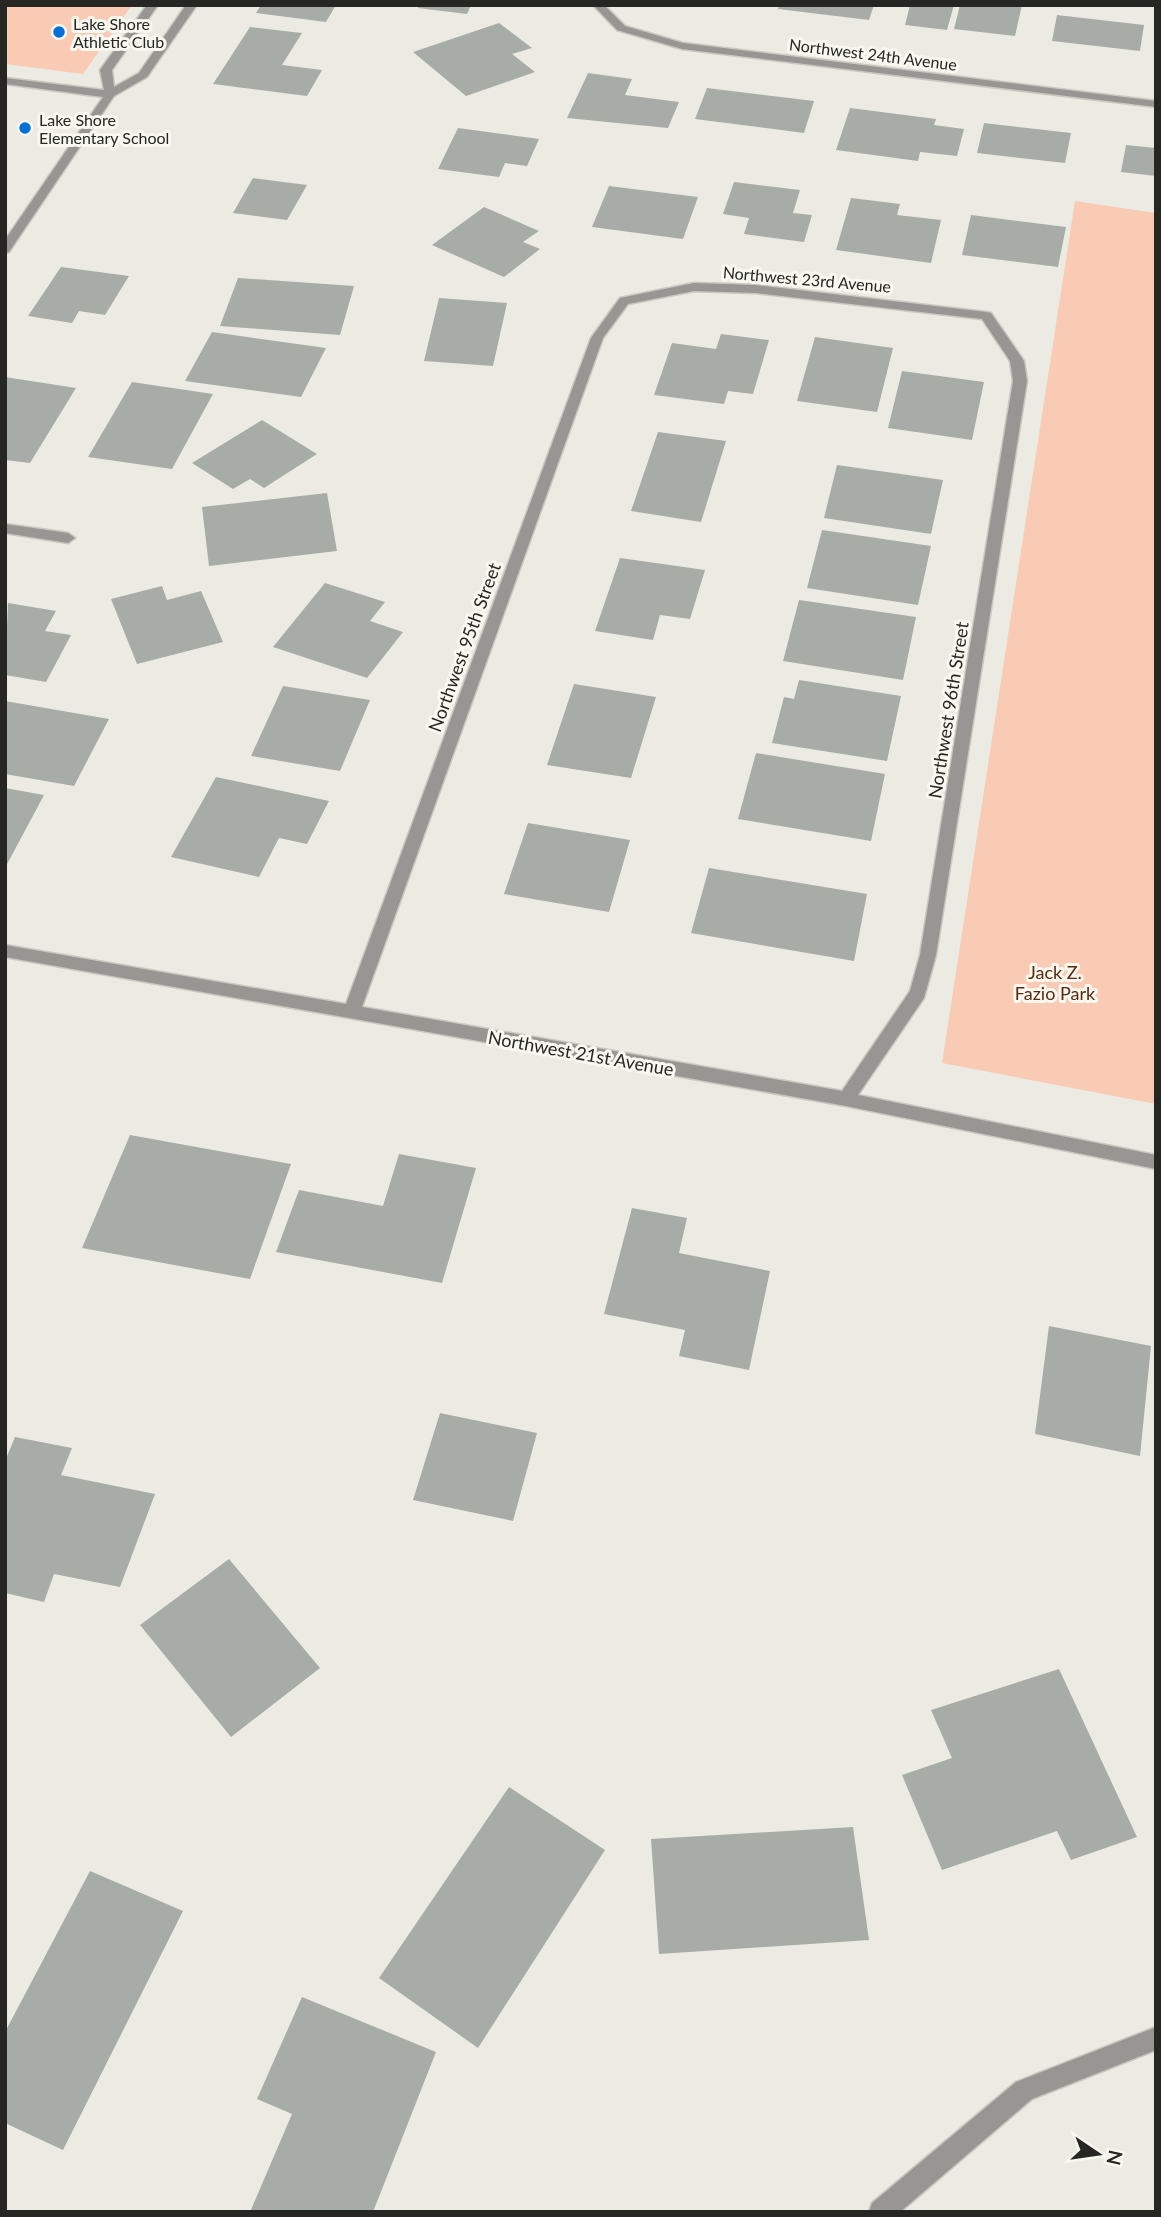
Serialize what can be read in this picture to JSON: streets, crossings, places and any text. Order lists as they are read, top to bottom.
{
  "streets": {
    "street": [
      "Northwest 24th Avenue",
      "Northwest 23rd Avenue",
      "Northwest 95th Street",
      "Northwest 96th Street",
      "Northwest 21st Avenue"
    ]
  },
  "crossings": [
    ["Northwest 23rd Avenue", "Northwest 95th Street"],
    ["Northwest 23rd Avenue", "Northwest 96th Street"],
    ["Northwest 95th Street", "Northwest 21st Avenue"],
    ["Northwest 96th Street", "Northwest 21st Avenue"]
  ],
  "parks": ["Jack Z. Fazio Park"],
  "places": ["Lake Shore Athletic Club", "Lake Shore Elementary School"],
  "north": "right"
}
